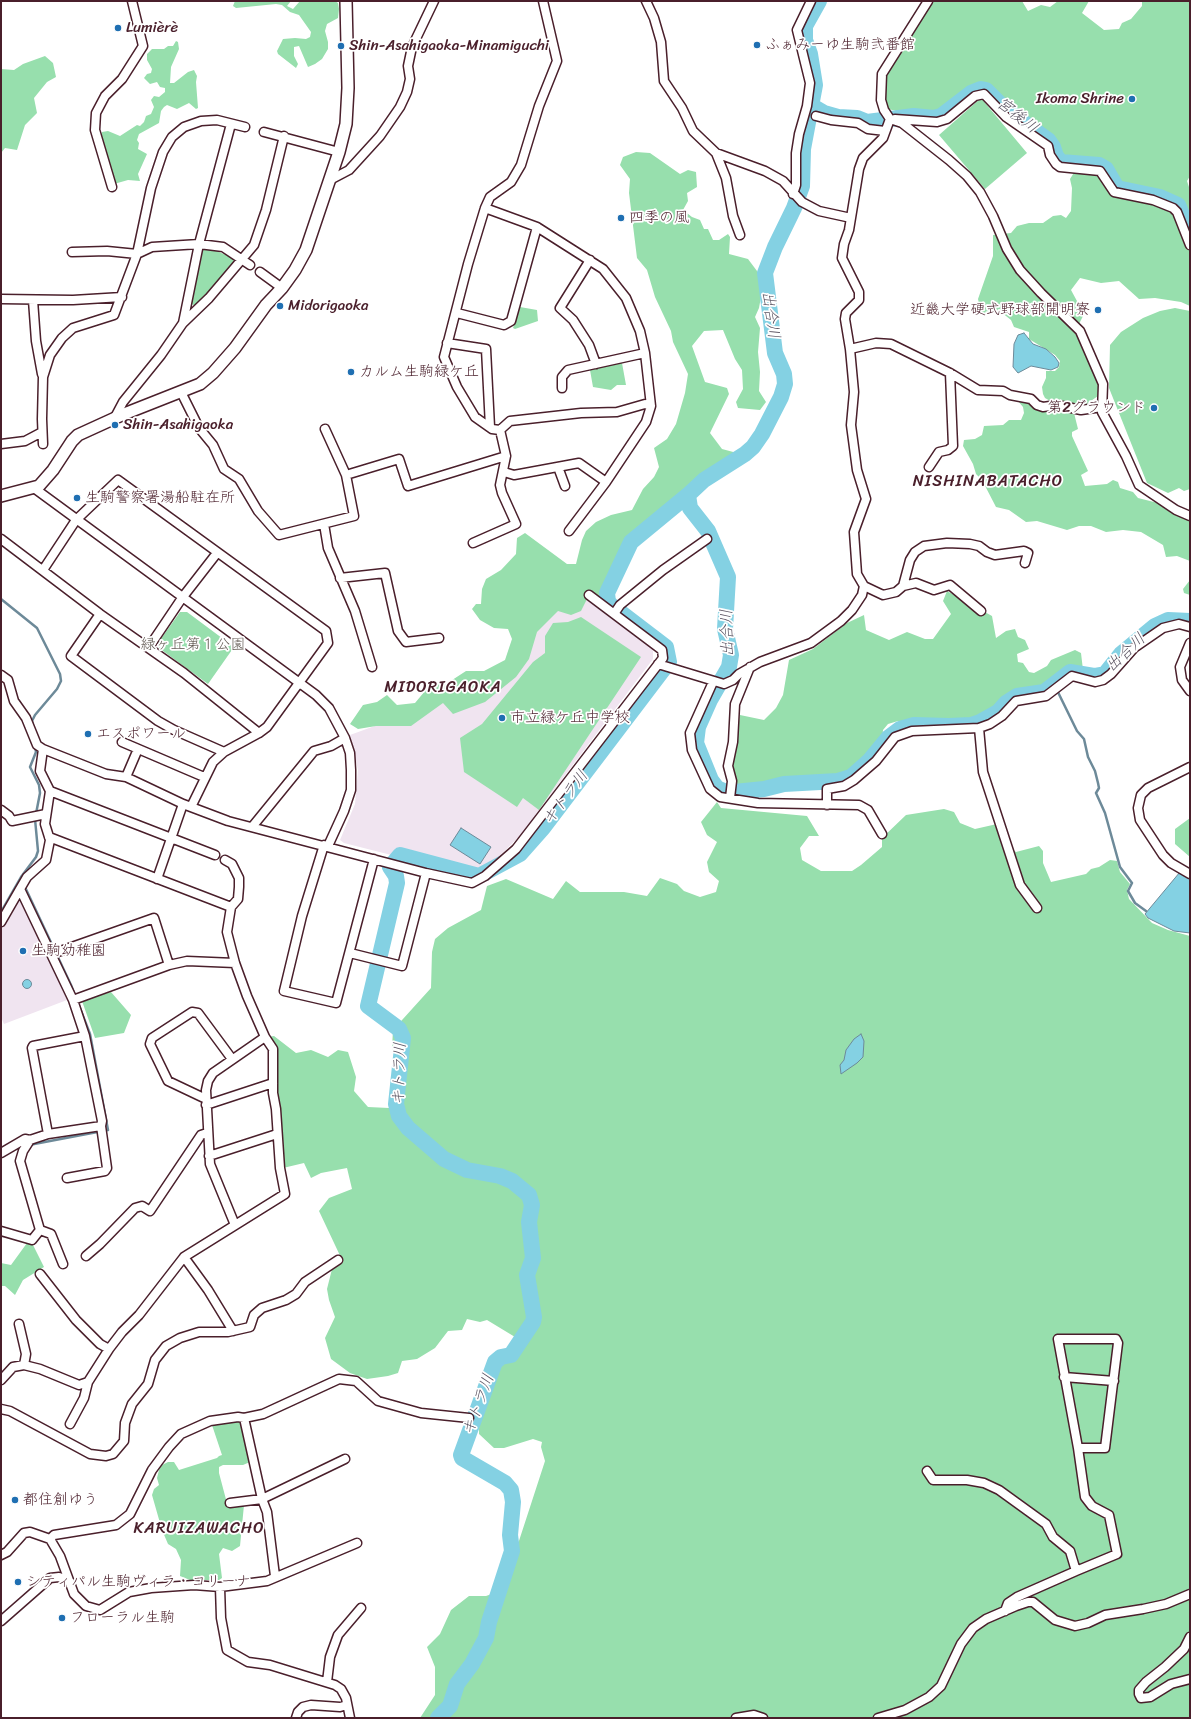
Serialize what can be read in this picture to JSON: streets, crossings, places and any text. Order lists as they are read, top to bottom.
{
  "districts": ["NISHINABATACHO", "MIDORIGAOKA", "KARUIZAWACHO"],
  "water": ["宮後川", "出合川", "キトラ川"],
  "parks": ["緑ヶ丘第１公園"],
  "places": [
    "Lumièrè",
    "ふぁみーゆ生駒弐番館",
    "Shin-Asahigaoka-Minamiguchi",
    "Ikoma Shrine",
    "四季の風",
    "Midorigaoka",
    "近畿大学硬式野球部開明寮",
    "カルム生駒緑ケ丘",
    "第2グラウンド",
    "Shin-Asahigaoka",
    "生駒警察署湯船駐在所",
    "市立緑ケ丘中学校",
    "エスポワール",
    "生駒幼稚園",
    "都住創ゆう",
    "シティパル生駒ヴィラ・コリーナ",
    "フローラル生駒"
  ]
}
